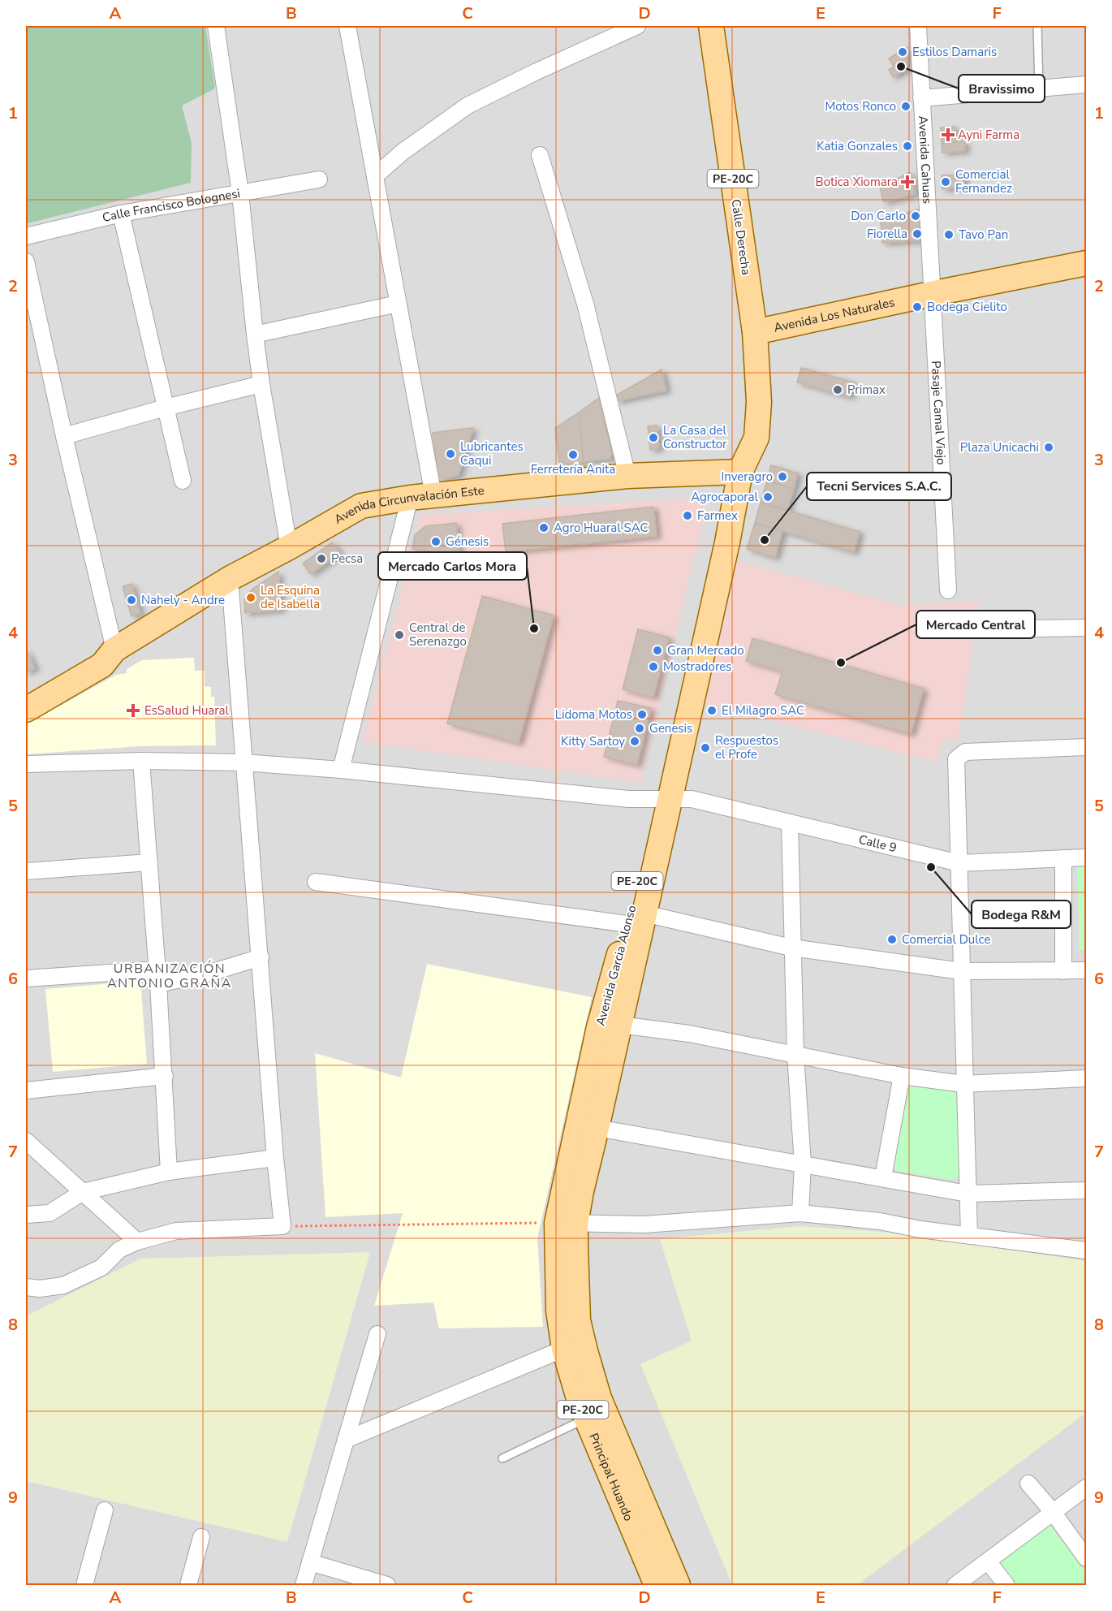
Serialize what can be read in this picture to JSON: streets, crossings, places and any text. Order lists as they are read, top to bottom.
{
  "streets": {
    "main road": [
      "PE-20C",
      "Calle Derecha",
      "Avenida Los Naturales",
      "Avenida Circunvalación Este",
      "Avenida Garcia Alonso",
      "Principal Huando"
    ],
    "street": [
      "Avenida Cahuas",
      "Calle Francisco Bolognesi",
      "Pasaje Camal Viejo",
      "Calle 9"
    ]
  },
  "crossings": [
    ["Avenida Cahuas", "Avenida Los Naturales"],
    ["Avenida Cahuas", "Pasaje Camal Viejo"],
    ["Calle Derecha", "Avenida Los Naturales"],
    ["Calle Derecha", "Avenida Garcia Alonso"],
    ["Avenida Los Naturales", "Pasaje Camal Viejo"],
    ["Avenida Los Naturales", "Avenida Garcia Alonso"],
    ["Avenida Circunvalación Este", "Avenida Garcia Alonso"],
    ["Calle 9", "Avenida Garcia Alonso"],
    ["Avenida Garcia Alonso", "Principal Huando"]
  ],
  "districts": ["URBANIZACIÓN ANTONIO GRAÑA"],
  "places": {
    "other": [
      "Estilos Damaris",
      "Bravissimo",
      "Motos Ronco",
      "Katia Gonzales",
      "Comercial Fernandez",
      "Don Carlo",
      "Fiorella",
      "Tavo Pan",
      "Bodega Cielito",
      "Primax",
      "La Casa del Constructor",
      "Plaza Unicachi",
      "Lubricantes Caqui",
      "Ferretería Anita",
      "Inveragro",
      "Agrocaporal",
      "Farmex",
      "Agro Huaral SAC",
      "Tecni Services S.A.C.",
      "Génesis",
      "Pecsa",
      "La Esquina de Isabella",
      "Nahely - Andre",
      "Mercado Carlos Mora",
      "Central de Serenazgo",
      "Gran Mercado",
      "Mercado Central",
      "Mostradores",
      "El Milagro SAC",
      "Lidoma Motos",
      "Genesis",
      "Kitty Sartoy",
      "Respuestos el Profe",
      "Bodega R&M",
      "Comercial Dulce"
    ],
    "health": ["Ayni Farma", "Botica Xiomara", "EsSalud Huaral"]
  },
  "grid": {
    "columns": [
      "A",
      "B",
      "C",
      "D",
      "E",
      "F"
    ],
    "rows": [
      "1",
      "2",
      "3",
      "4",
      "5",
      "6",
      "7",
      "8",
      "9"
    ]
  }
}
